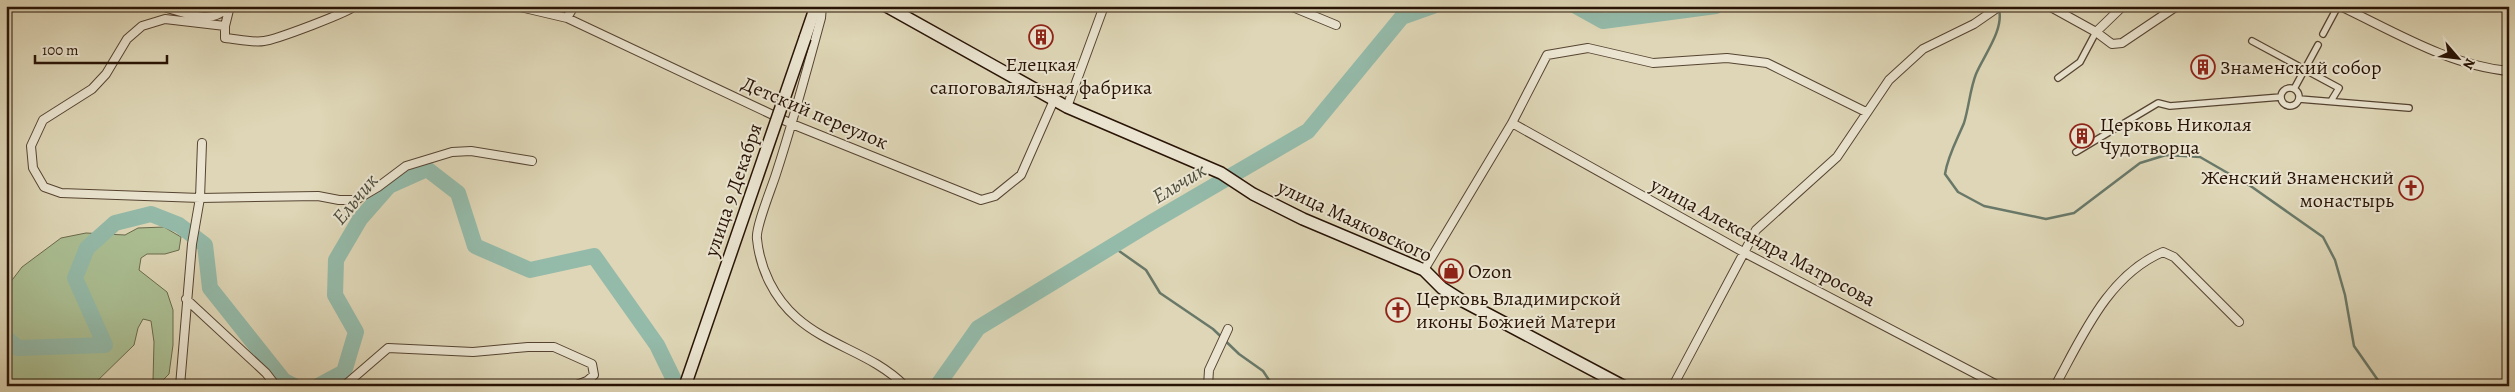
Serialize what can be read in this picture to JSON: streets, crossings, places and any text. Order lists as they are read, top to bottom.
{
  "streets": {
    "main road": ["улица 9 Декабря", "улица Маяковского"],
    "street": ["Детский переулок", "улица Александра Матросова"]
  },
  "water": ["Ельчик"],
  "places": {
    "building": ["Елецкая сапоговаляльная фабрика", "Знаменский собор", "Церковь Николая Чудотворца"],
    "church": ["Женский Знаменский монастырь", "Церковь Владимирской иконы Божией Матери"],
    "shop": ["Ozon"]
  },
  "scale_bar": "100 m",
  "north": "bottom right"
}
